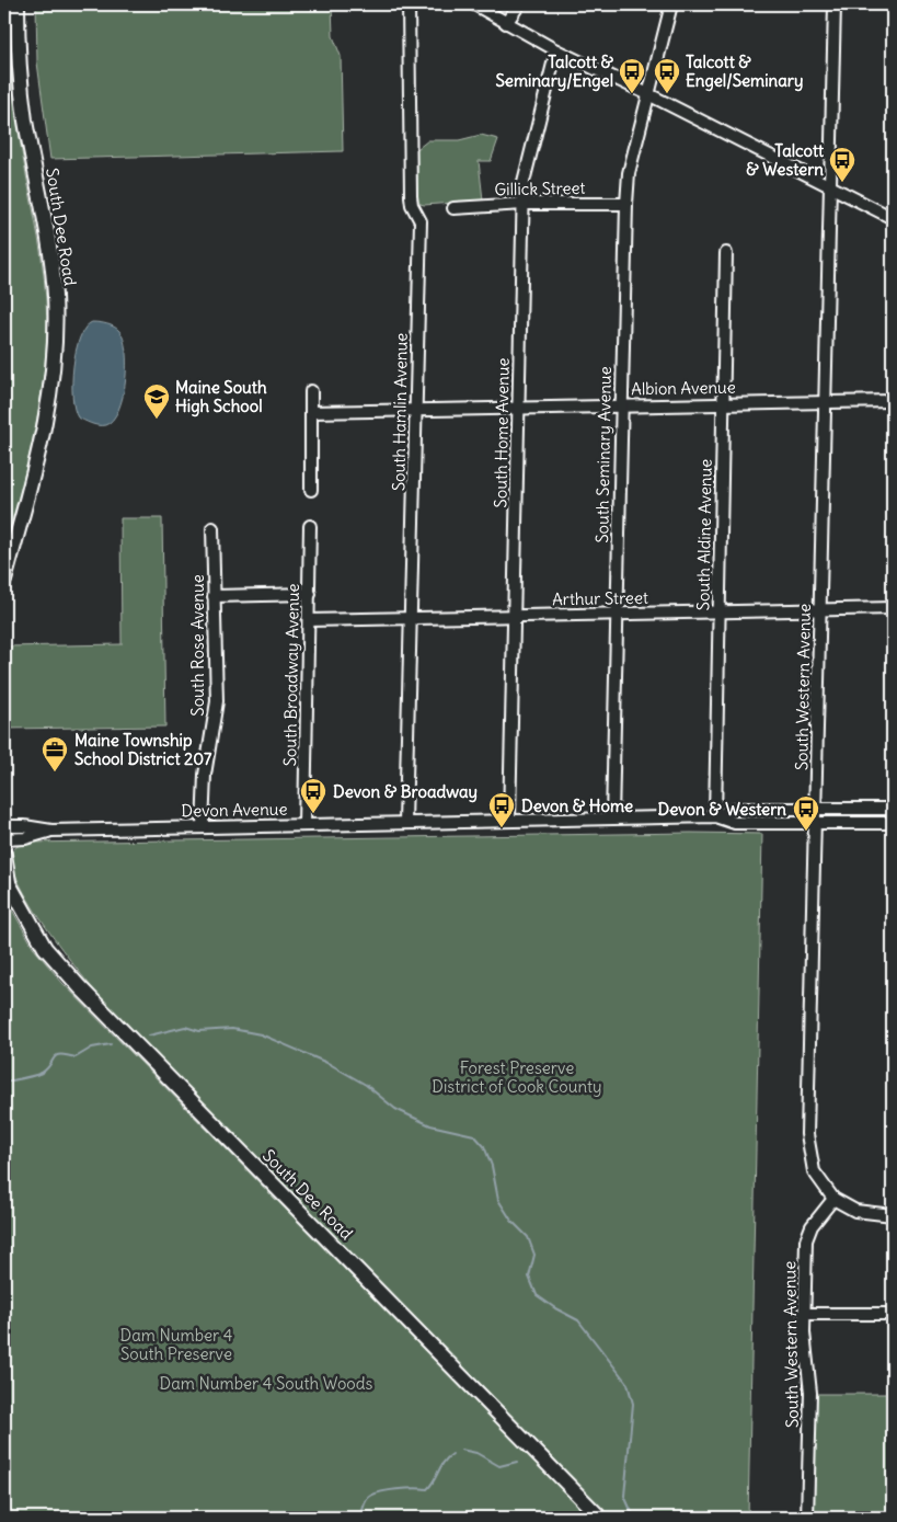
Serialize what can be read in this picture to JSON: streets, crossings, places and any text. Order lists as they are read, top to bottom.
{
  "streets": {
    "main road": ["South Dee Road"],
    "street": [
      "Gillick Street",
      "Albion Avenue",
      "South Hamlin Avenue",
      "South Home Avenue",
      "South Seminary Avenue",
      "South Aldine Avenue",
      "Arthur Street",
      "South Rose Avenue",
      "South Broadway Avenue",
      "South Western Avenue",
      "Devon Avenue"
    ]
  },
  "crossings": [
    ["Gillick Street", "South Home Avenue"],
    ["Gillick Street", "South Seminary Avenue"],
    ["Albion Avenue", "South Hamlin Avenue"],
    ["Albion Avenue", "South Home Avenue"],
    ["Albion Avenue", "South Seminary Avenue"],
    ["Albion Avenue", "South Aldine Avenue"],
    ["Albion Avenue", "South Western Avenue"],
    ["South Hamlin Avenue", "Arthur Street"],
    ["South Hamlin Avenue", "Devon Avenue"],
    ["South Home Avenue", "Arthur Street"],
    ["South Home Avenue", "Devon Avenue"],
    ["South Seminary Avenue", "Arthur Street"],
    ["South Seminary Avenue", "Devon Avenue"],
    ["South Aldine Avenue", "Arthur Street"],
    ["South Aldine Avenue", "Devon Avenue"],
    ["Arthur Street", "South Broadway Avenue"],
    ["Arthur Street", "South Western Avenue"],
    ["South Rose Avenue", "Devon Avenue"],
    ["South Broadway Avenue", "Devon Avenue"],
    ["South Western Avenue", "Devon Avenue"]
  ],
  "parks": ["Forest Preserve District of Cook County", "Dam Number 4 South Preserve", "Dam Number 4 South Woods"],
  "places": {
    "bus stop": [
      "Talcott & Seminary/Engel",
      "Talcott & Engel/Seminary",
      "Talcott & Western",
      "Devon & Broadway",
      "Devon & Home",
      "Devon & Western"
    ],
    "school or university": ["Maine South High School"],
    "office": ["Maine Township School District 207"]
  }
}
